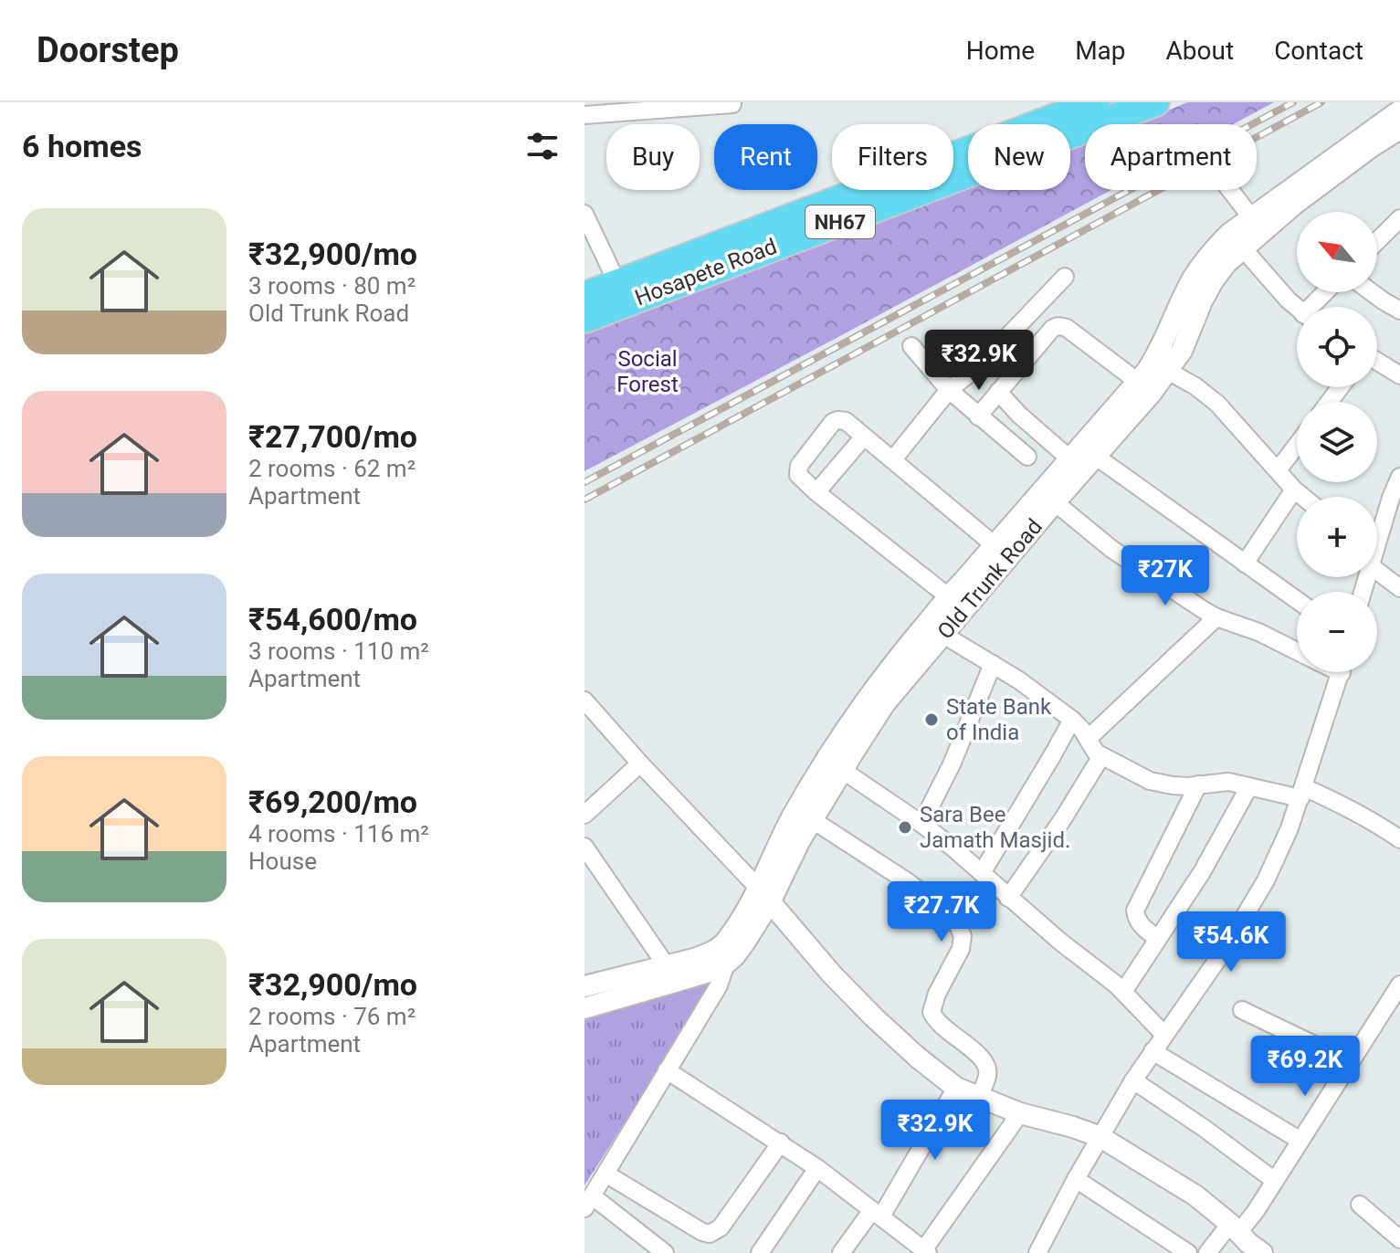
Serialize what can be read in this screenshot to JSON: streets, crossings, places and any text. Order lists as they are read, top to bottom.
{
  "streets": {
    "highway": ["NH67", "Hosapete Road"],
    "street": ["Old Trunk Road"]
  },
  "parks": ["Social Forest"],
  "places": ["State Bank of India", "Sara Bee Jamath Masjid."],
  "north": "top left",
  "page": {
    "header": "Doorstep",
    "nav": [
      "Home",
      "Map",
      "About",
      "Contact"
    ],
    "heading": "6 homes",
    "chip": [
      "Buy",
      "Rent",
      "Filters",
      "New",
      "Apartment"
    ],
    "list": [
      {
        "name": "₹32,900/mo",
        "note": "3 rooms · 80 m² · Old Trunk Road"
      },
      {
        "name": "₹27,700/mo",
        "note": "2 rooms · 62 m² · Apartment"
      },
      {
        "name": "₹54,600/mo",
        "note": "3 rooms · 110 m² · Apartment"
      },
      {
        "name": "₹69,200/mo",
        "note": "4 rooms · 116 m² · House"
      },
      {
        "name": "₹32,900/mo",
        "note": "2 rooms · 76 m² · Apartment"
      }
    ],
    "map_buttons": ["+", "−"],
    "price": [
      "₹32.9K",
      "₹27K",
      "₹27.7K",
      "₹54.6K",
      "₹69.2K",
      "₹32.9K"
    ]
  }
}
